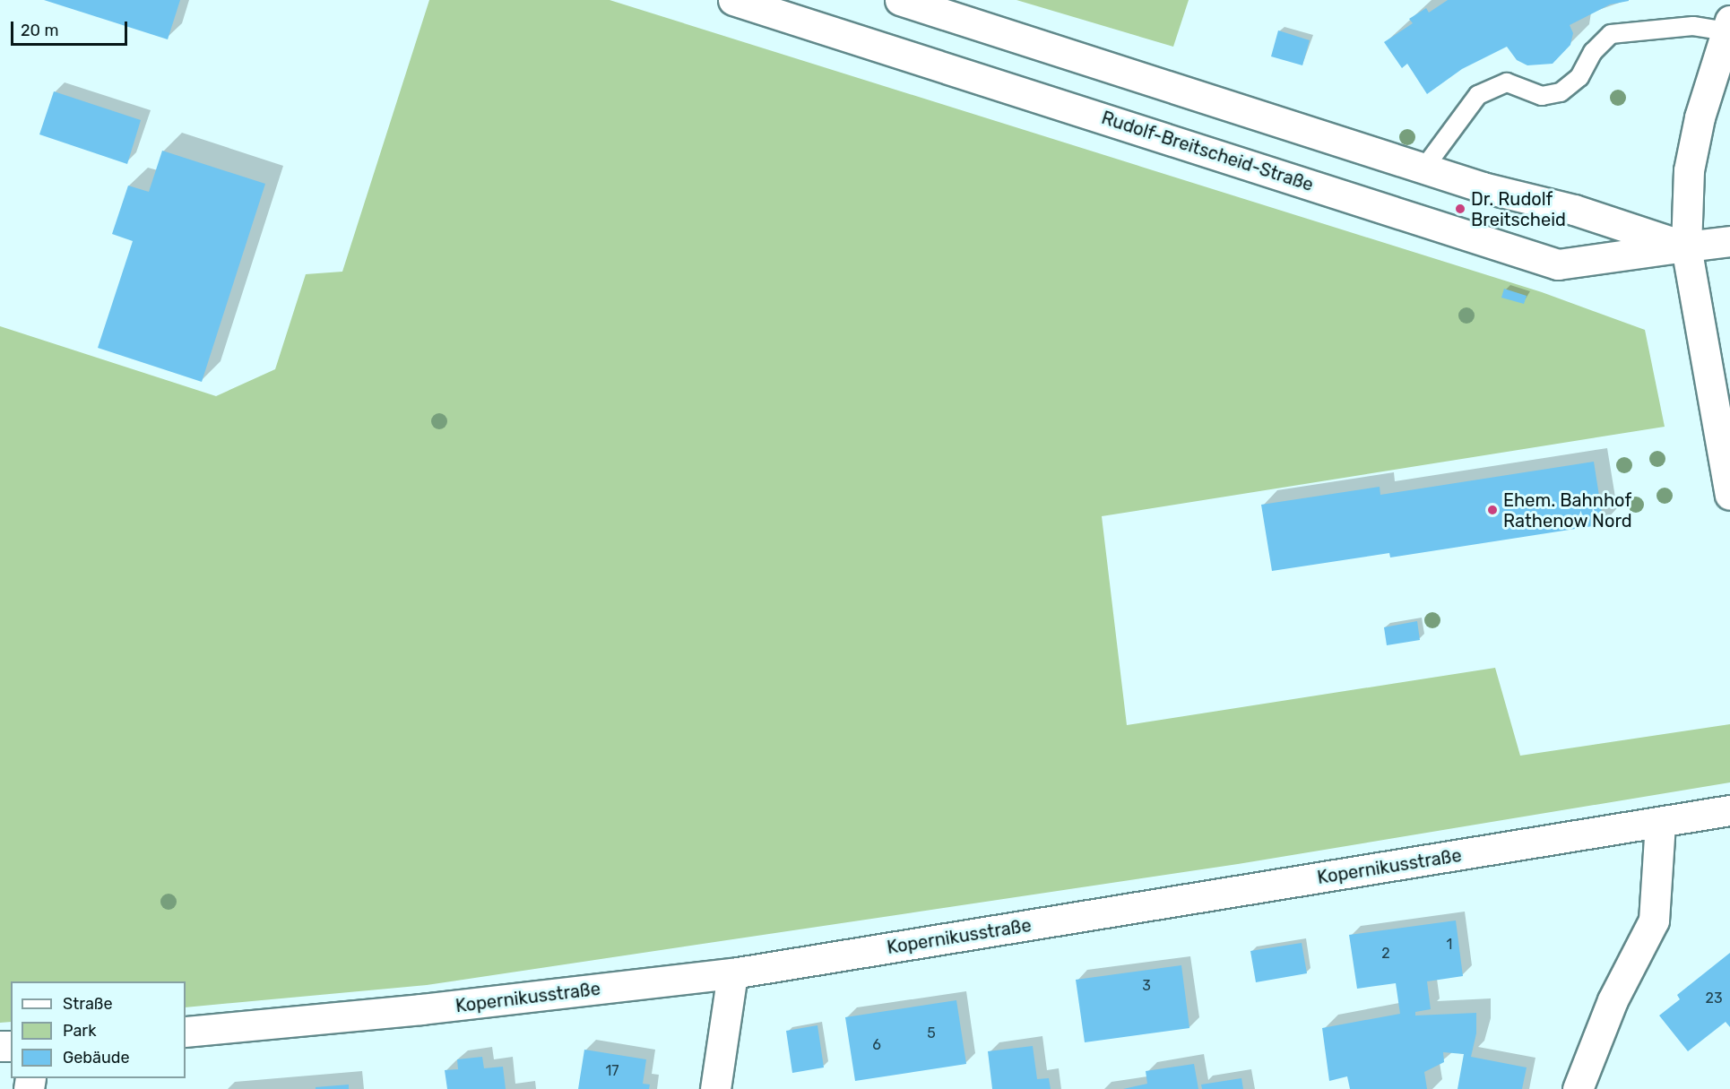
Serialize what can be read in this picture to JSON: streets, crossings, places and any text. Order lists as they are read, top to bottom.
{
  "streets": {
    "street": ["Rudolf-Breitscheid-Straße", "Kopernikusstraße"]
  },
  "places": ["Dr. Rudolf Breitscheid", "Ehem. Bahnhof Rathenow Nord"],
  "house_numbers": [
    "1",
    "2",
    "3",
    "23",
    "5",
    "6",
    "17"
  ],
  "legend": ["Straße", "Park", "Gebäude"],
  "scale_bar": "20 m"
}
